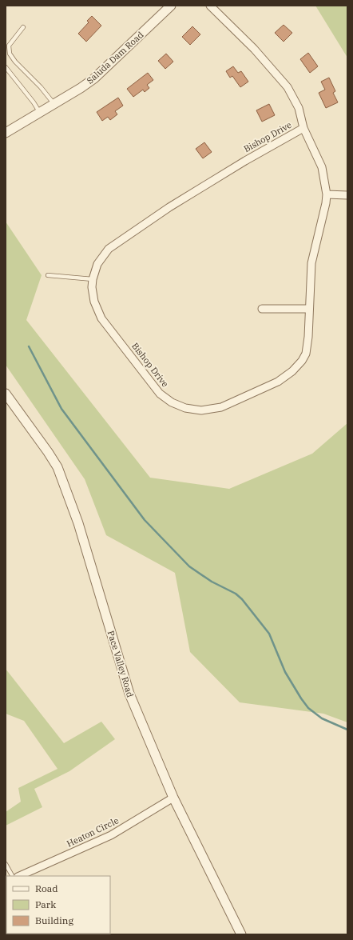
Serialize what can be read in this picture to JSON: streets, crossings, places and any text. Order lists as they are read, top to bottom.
{
  "streets": {
    "street": [
      "Saluda Dam Road",
      "Bishop Drive",
      "Pace Valley Road",
      "Heaton Circle"
    ]
  },
  "crossings": [
    ["Pace Valley Road", "Heaton Circle"]
  ],
  "legend": ["Road", "Park", "Building"]
}
